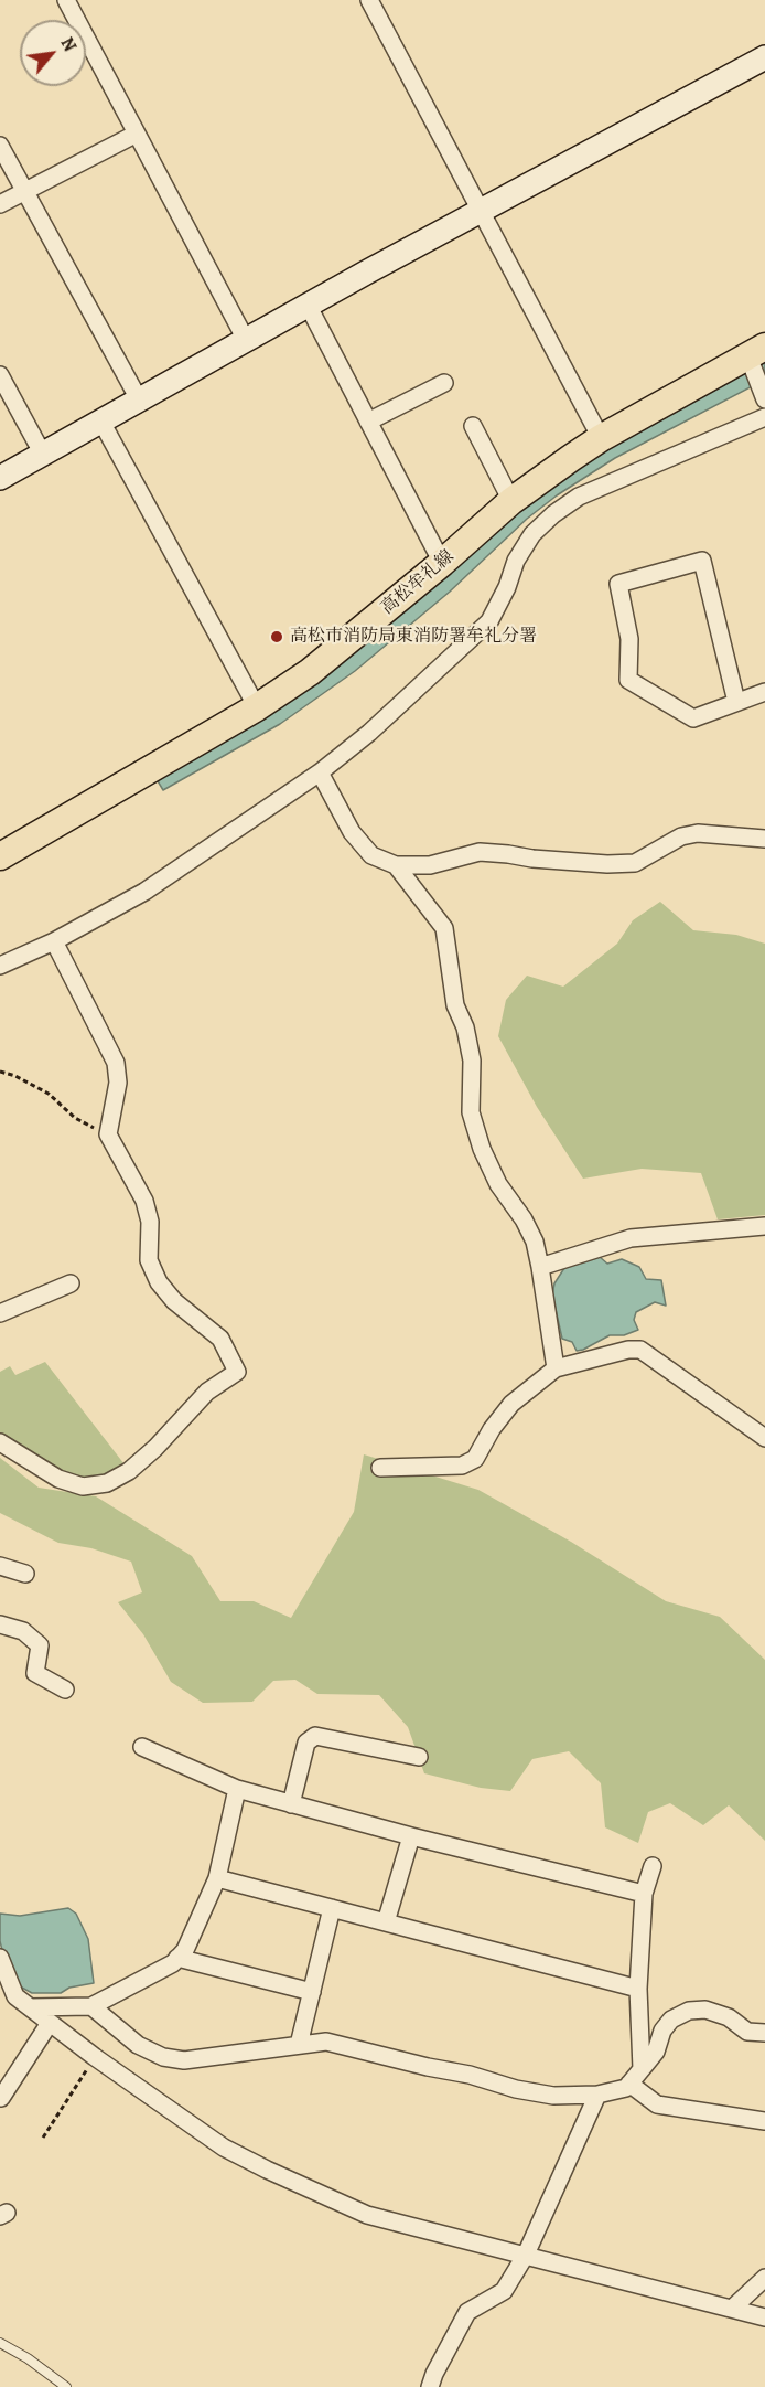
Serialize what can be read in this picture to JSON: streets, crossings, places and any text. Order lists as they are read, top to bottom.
{
  "streets": {
    "main road": ["高松牟礼線"]
  },
  "places": ["高松市消防局東消防署牟礼分署"],
  "north": "top right"
}
